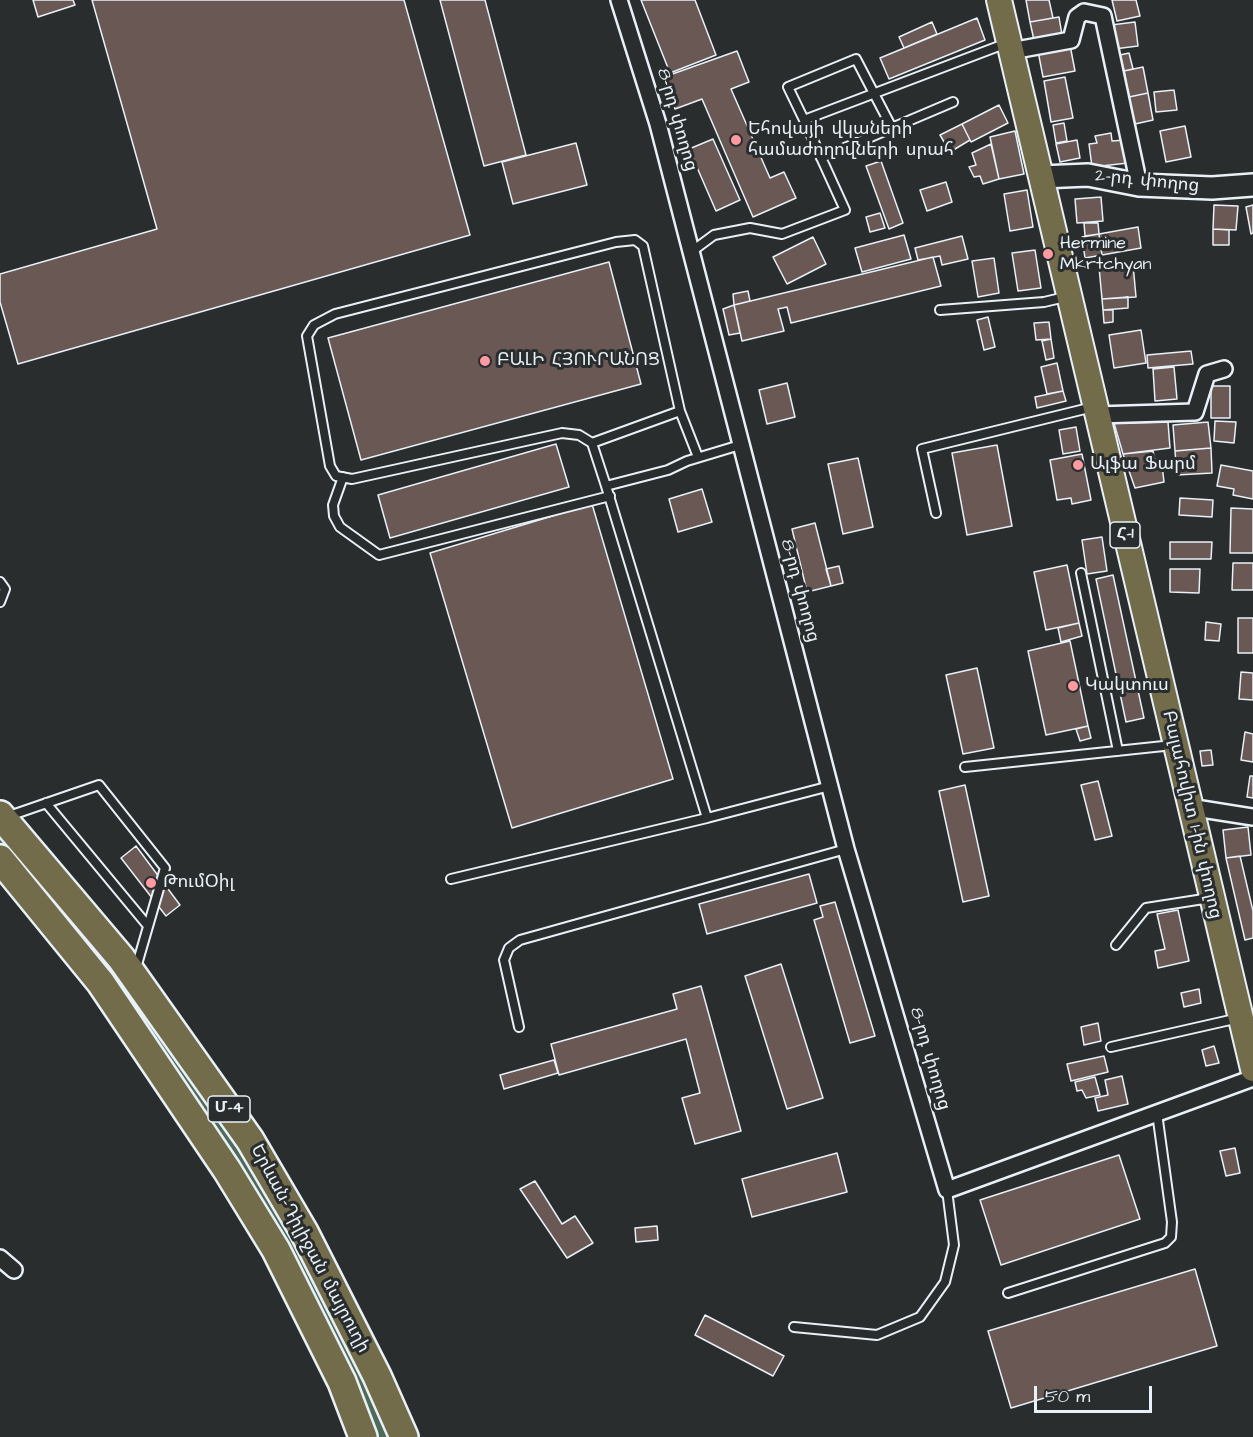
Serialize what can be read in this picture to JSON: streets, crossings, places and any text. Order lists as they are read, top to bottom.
{
  "streets": {
    "highway": ["Մ-4", "Երևան-Դիլիջան մայրուղի"],
    "main road": ["Հ-1", "Բալահովիտ 1-ին փողոց"],
    "street": ["8-րդ փողոց", "2-րդ փողոց"]
  },
  "crossings": [
    ["2-րդ փողոց", "Բալահովիտ 1-ին փողոց"]
  ],
  "places": [
    "Եհովայի վկաների համաժողովների սրահ",
    "Hermine Mkrtchyan",
    "ԲԱԼԻ ՀՅՈՒՐԱՆՈՑ",
    "Ալֆա Ֆարմ",
    "Կակտուս",
    "ԹումՕիլ"
  ],
  "scale_bar": "50 m"
}
